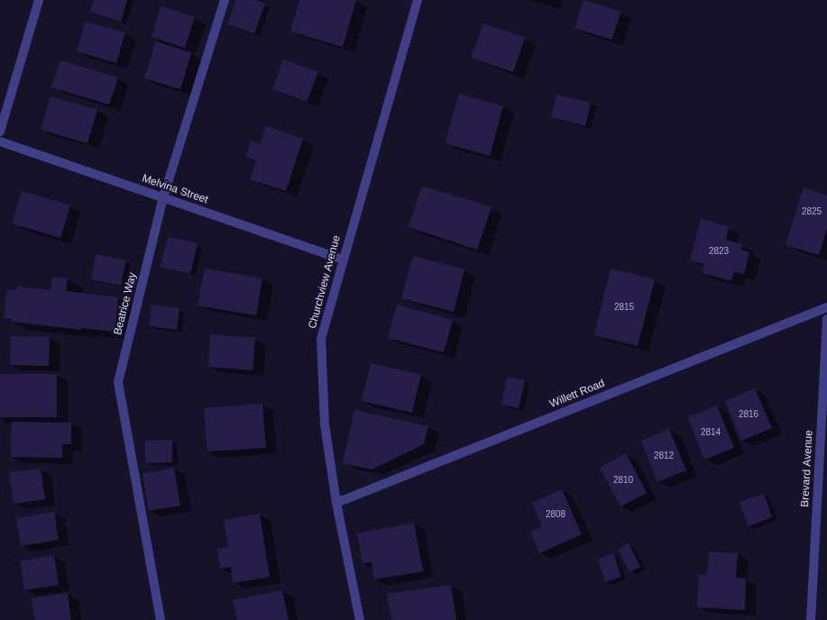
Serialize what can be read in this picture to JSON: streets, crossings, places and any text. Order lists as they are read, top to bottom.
{
  "streets": {
    "street": [
      "Melvina Street",
      "Churchview Avenue",
      "Beatrice Way",
      "Willett Road",
      "Brevard Avenue"
    ]
  },
  "crossings": [
    ["Melvina Street", "Churchview Avenue"],
    ["Melvina Street", "Beatrice Way"],
    ["Churchview Avenue", "Willett Road"]
  ],
  "house_numbers": [
    "2825",
    "2823",
    "2815",
    "2816",
    "2814",
    "2812",
    "2810",
    "2808"
  ]
}
